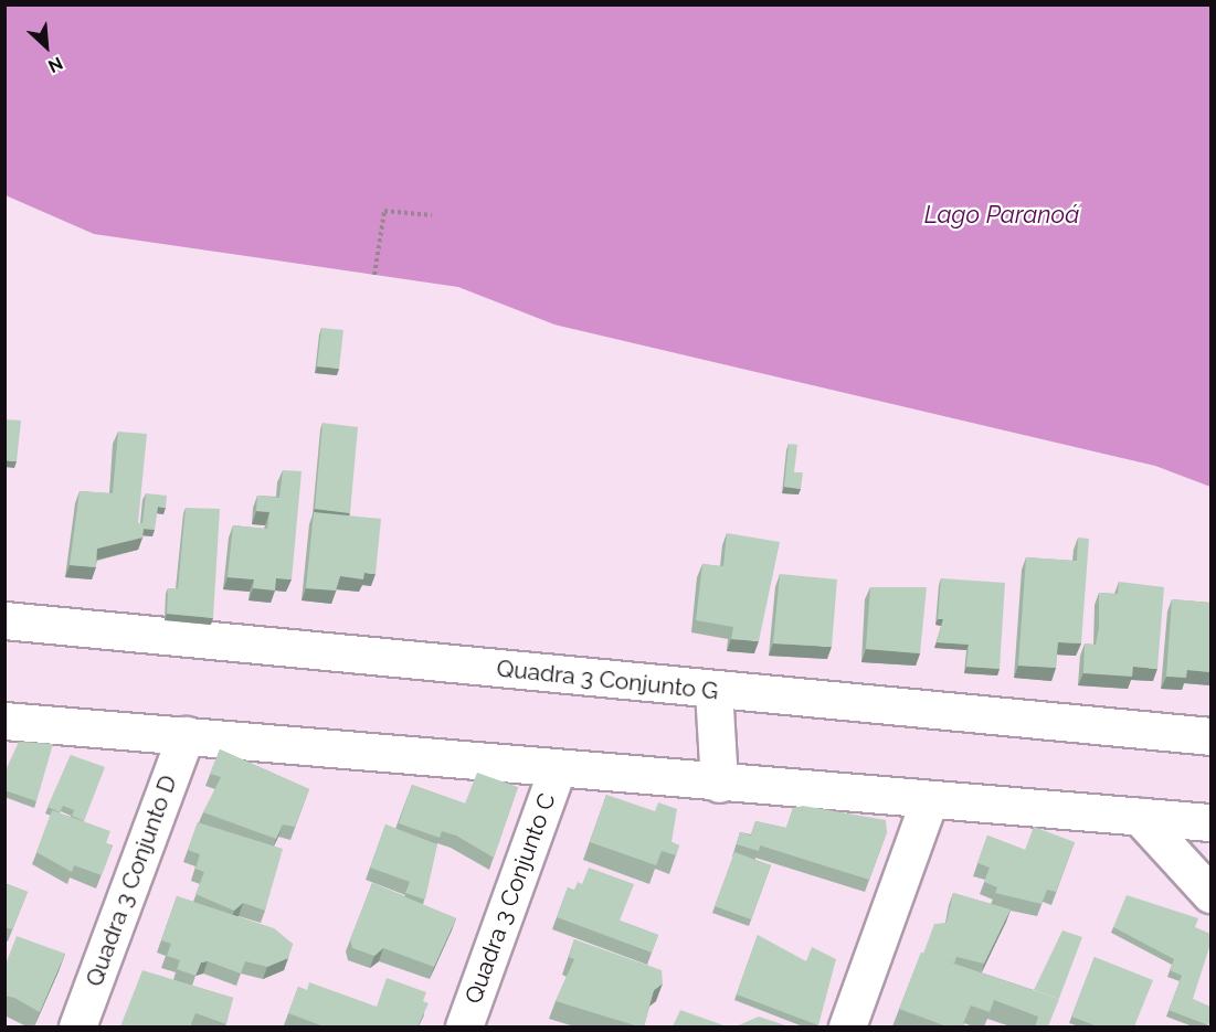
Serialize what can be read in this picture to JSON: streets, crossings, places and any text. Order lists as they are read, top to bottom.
{
  "streets": {
    "street": ["Quadra 3 Conjunto G", "Quadra 3 Conjunto D", "Quadra 3 Conjunto C"]
  },
  "water": ["Lago Paranoá"],
  "north": "bottom right"
}
